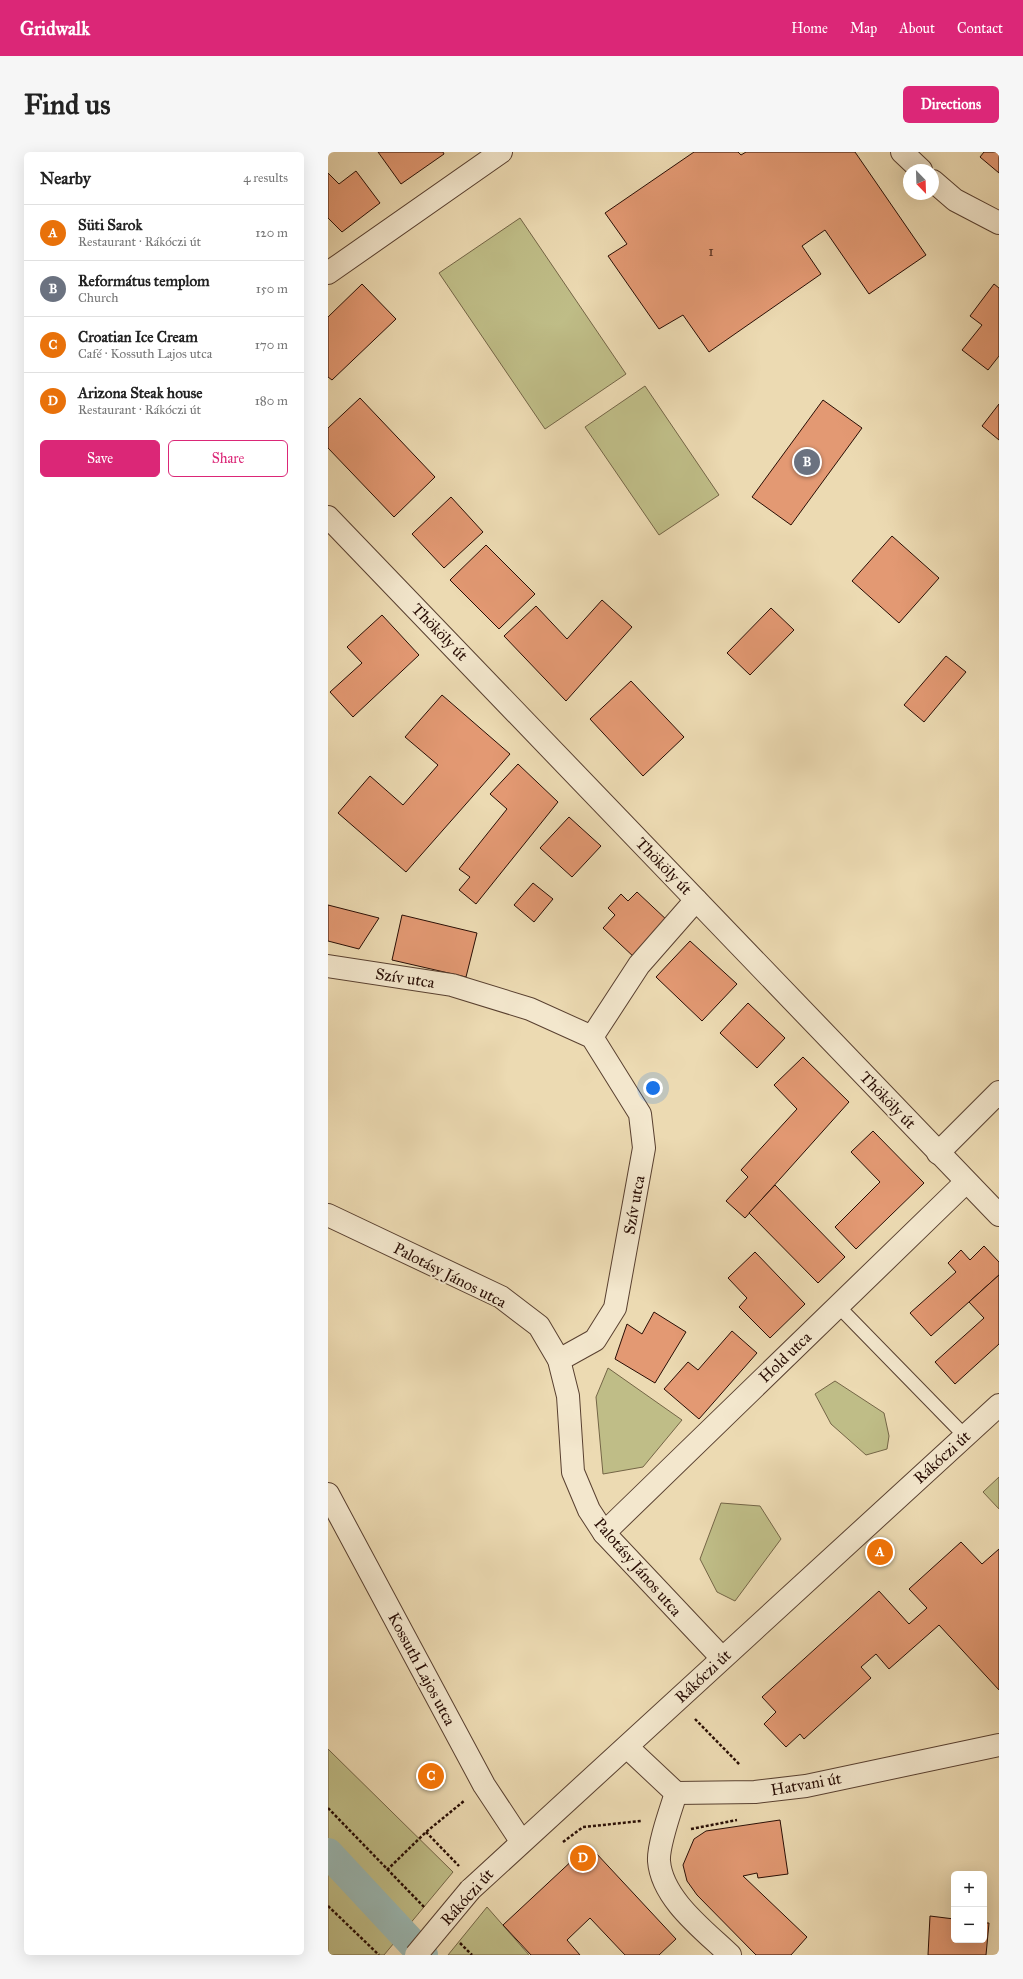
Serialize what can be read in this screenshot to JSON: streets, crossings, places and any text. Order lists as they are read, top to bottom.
{
  "streets": {
    "street": [
      "Thököly út",
      "Szív utca",
      "Palotásy János utca",
      "Hold utca",
      "Rákóczi út",
      "Kossuth Lajos utca",
      "Hatvani út"
    ]
  },
  "crossings": [
    ["Thököly út", "Hold utca"],
    ["Szív utca", "Palotásy János utca"],
    ["Palotásy János utca", "Hold utca"],
    ["Palotásy János utca", "Rákóczi út"],
    ["Rákóczi út", "Kossuth Lajos utca"]
  ],
  "house_numbers": ["1"],
  "north": "bottom right",
  "page": {
    "header": "Gridwalk",
    "nav": [
      "Home",
      "Map",
      "About",
      "Contact"
    ],
    "buttons": [
      "Directions",
      ["Save", "Share"]
    ],
    "title": "Find us",
    "heading": ["Nearby", "4 results"],
    "list": [
      {
        "mark": "A",
        "name": "Süti Sarok",
        "note": "Restaurant · Rákóczi út",
        "value": "120 m"
      },
      {
        "mark": "B",
        "name": "Református templom",
        "note": "Church",
        "value": "150 m"
      },
      {
        "mark": "C",
        "name": "Croatian Ice Cream",
        "note": "Café · Kossuth Lajos utca",
        "value": "170 m"
      },
      {
        "mark": "D",
        "name": "Arizona Steak house",
        "note": "Restaurant · Rákóczi út",
        "value": "180 m"
      }
    ],
    "pins": [
      "B",
      "A",
      "C",
      "D"
    ],
    "map_buttons": ["+", "−"]
  }
}
